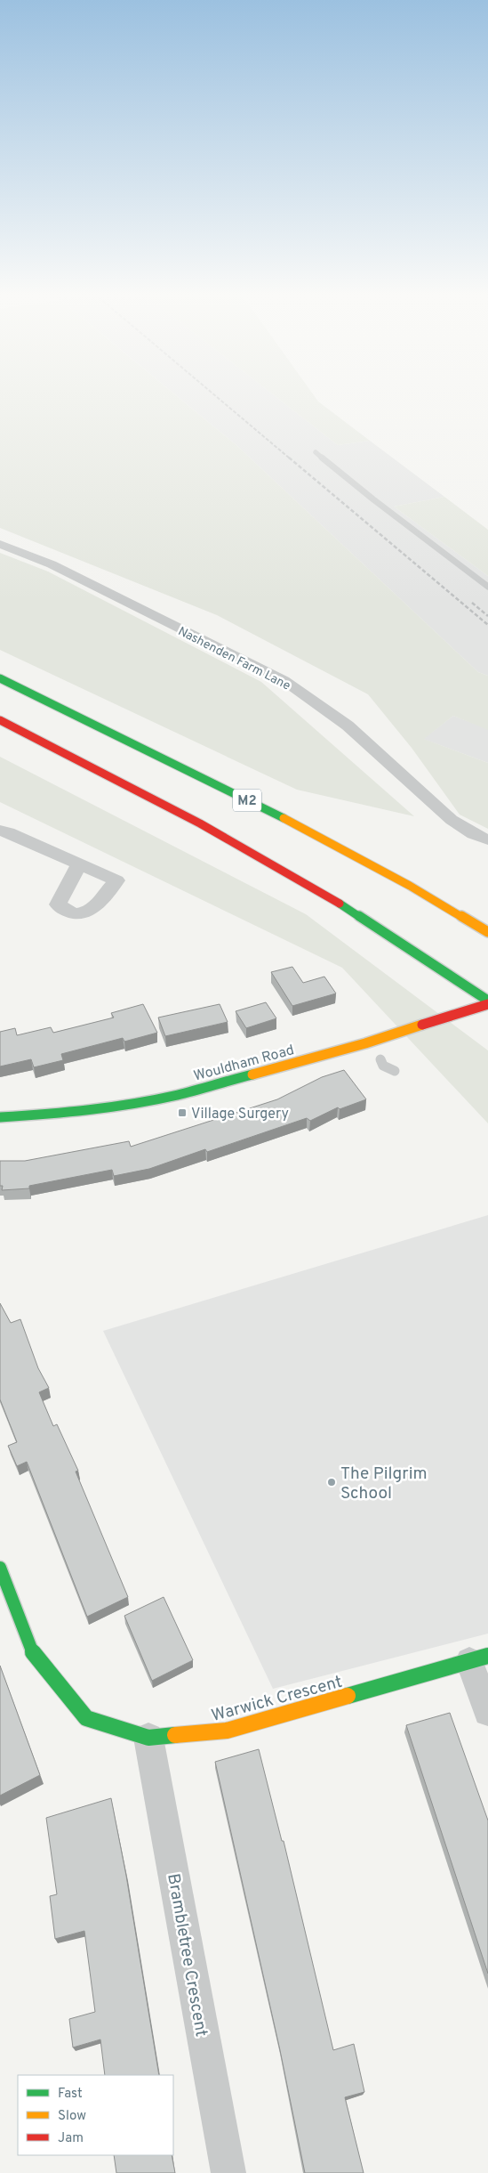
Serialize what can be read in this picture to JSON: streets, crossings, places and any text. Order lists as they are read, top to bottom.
{
  "streets": {
    "main road": ["M2", "Wouldham Road", "Warwick Crescent"],
    "street": ["Nashenden Farm Lane", "Brambletree Crescent"]
  },
  "crossings": [
    ["Warwick Crescent", "Brambletree Crescent"]
  ],
  "places": {
    "transit": ["Village Surgery"],
    "other": ["The Pilgrim School"]
  },
  "legend": ["Fast", "Slow", "Jam"]
}
